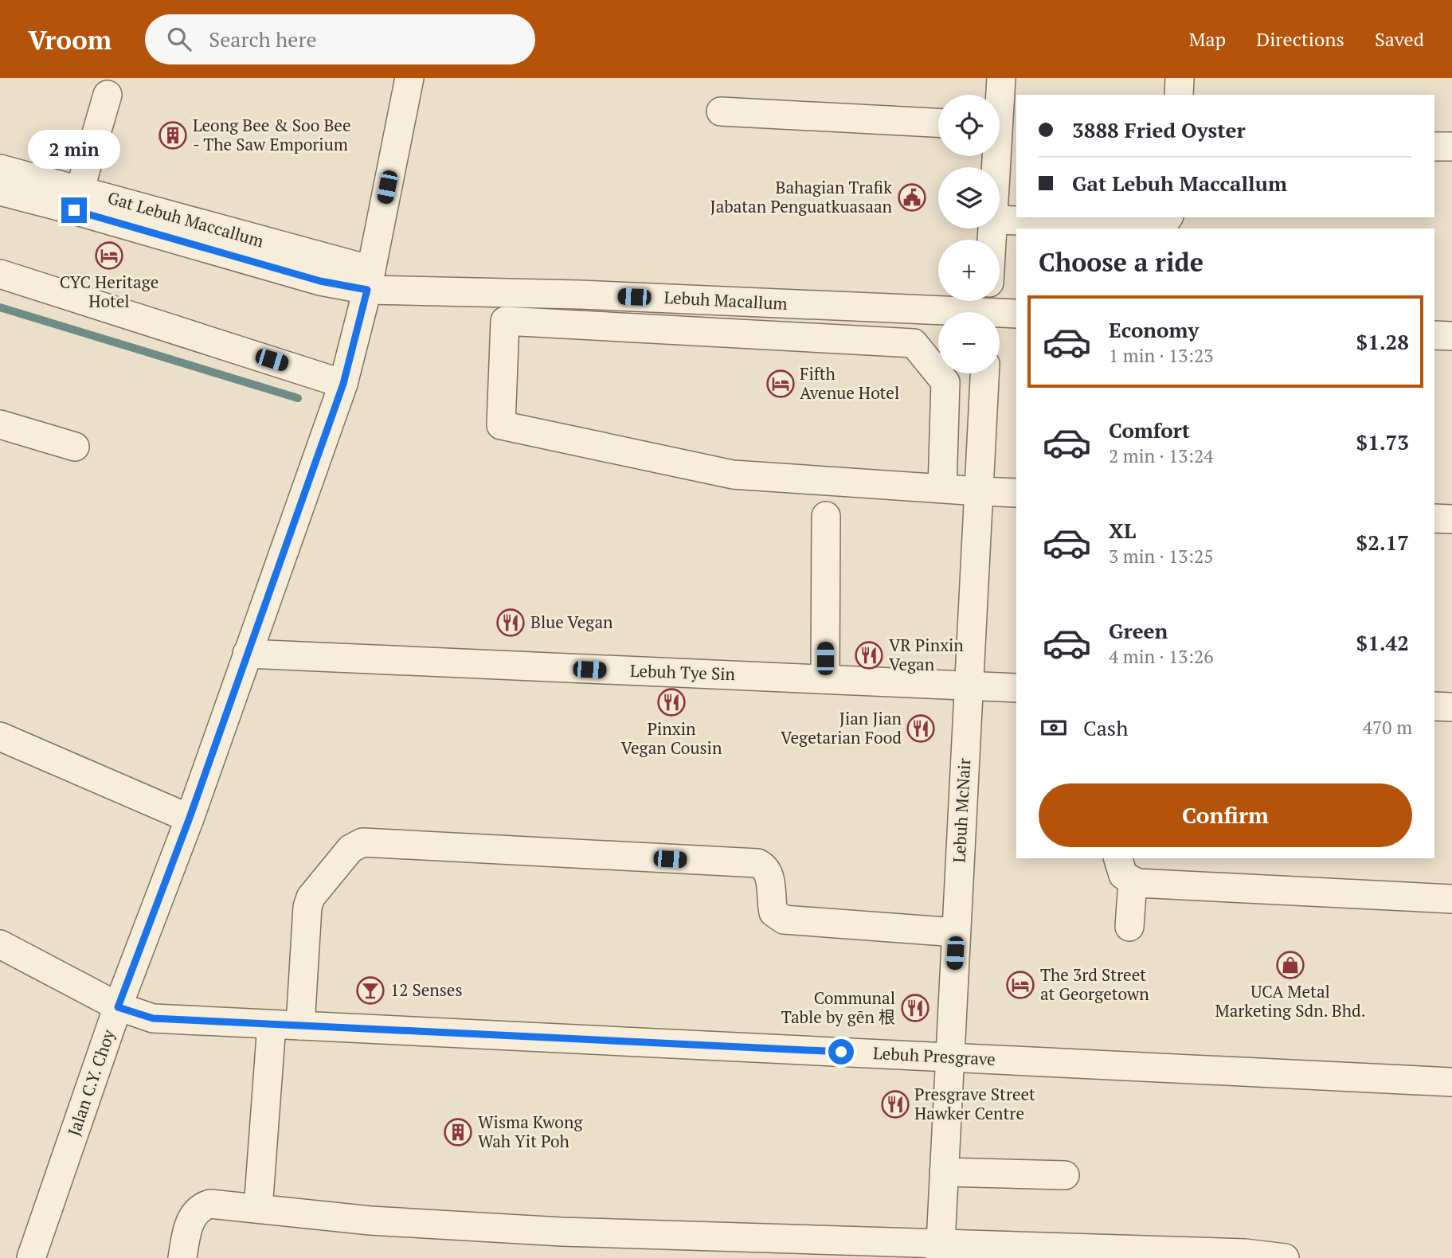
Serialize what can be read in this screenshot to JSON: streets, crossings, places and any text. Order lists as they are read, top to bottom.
{
  "streets": {
    "street": [
      "Gat Lebuh Maccallum",
      "Lebuh Macallum",
      "Lebuh Tye Sin",
      "Lebuh McNair",
      "Lebuh Presgrave",
      "Jalan C.Y. Choy"
    ]
  },
  "crossings": [
    ["Gat Lebuh Maccallum", "Lebuh Macallum"],
    ["Gat Lebuh Maccallum", "Jalan C.Y. Choy"],
    ["Lebuh Macallum", "Jalan C.Y. Choy"],
    ["Lebuh Tye Sin", "Lebuh McNair"],
    ["Lebuh Tye Sin", "Jalan C.Y. Choy"],
    ["Lebuh McNair", "Lebuh Presgrave"],
    ["Lebuh Presgrave", "Jalan C.Y. Choy"]
  ],
  "places": {
    "building": ["Leong Bee & Soo Bee - The Saw Emporium", "Wisma Kwong Wah Yit Poh"],
    "public building": ["Bahagian Trafik Jabatan Penguatkuasaan"],
    "hotel": ["CYC Heritage Hotel", "Fifth Avenue Hotel", "The 3rd Street at Georgetown"],
    "restaurant": [
      "Blue Vegan",
      "VR Pinxin Vegan",
      "Pinxin Vegan Cousin",
      "Jian Jian Vegetarian Food",
      "Communal Table by gēn 根",
      "Presgrave Street Hawker Centre"
    ],
    "shop": ["UCA Metal Marketing Sdn. Bhd."],
    "bar": ["12 Senses"]
  },
  "page": {
    "header": "Vroom",
    "search": "Search here",
    "nav": ["Map", "Directions", "Saved"],
    "map_buttons": ["+", "−"],
    "banner": ["3888 Fried Oyster", "Gat Lebuh Maccallum"],
    "bubble": "2 min",
    "heading": "Choose a ride",
    "list": [
      {
        "name": "Economy",
        "note": "1 min · 13:23",
        "value": "$1.28"
      },
      {
        "name": "Comfort",
        "note": "2 min · 13:24",
        "value": "$1.73"
      },
      {
        "name": "XL",
        "note": "3 min · 13:25",
        "value": "$2.17"
      },
      {
        "name": "Green",
        "note": "4 min · 13:26",
        "value": "$1.42"
      }
    ],
    "pay": ["Cash", "470 m"],
    "buttons": "Confirm"
  }
}
